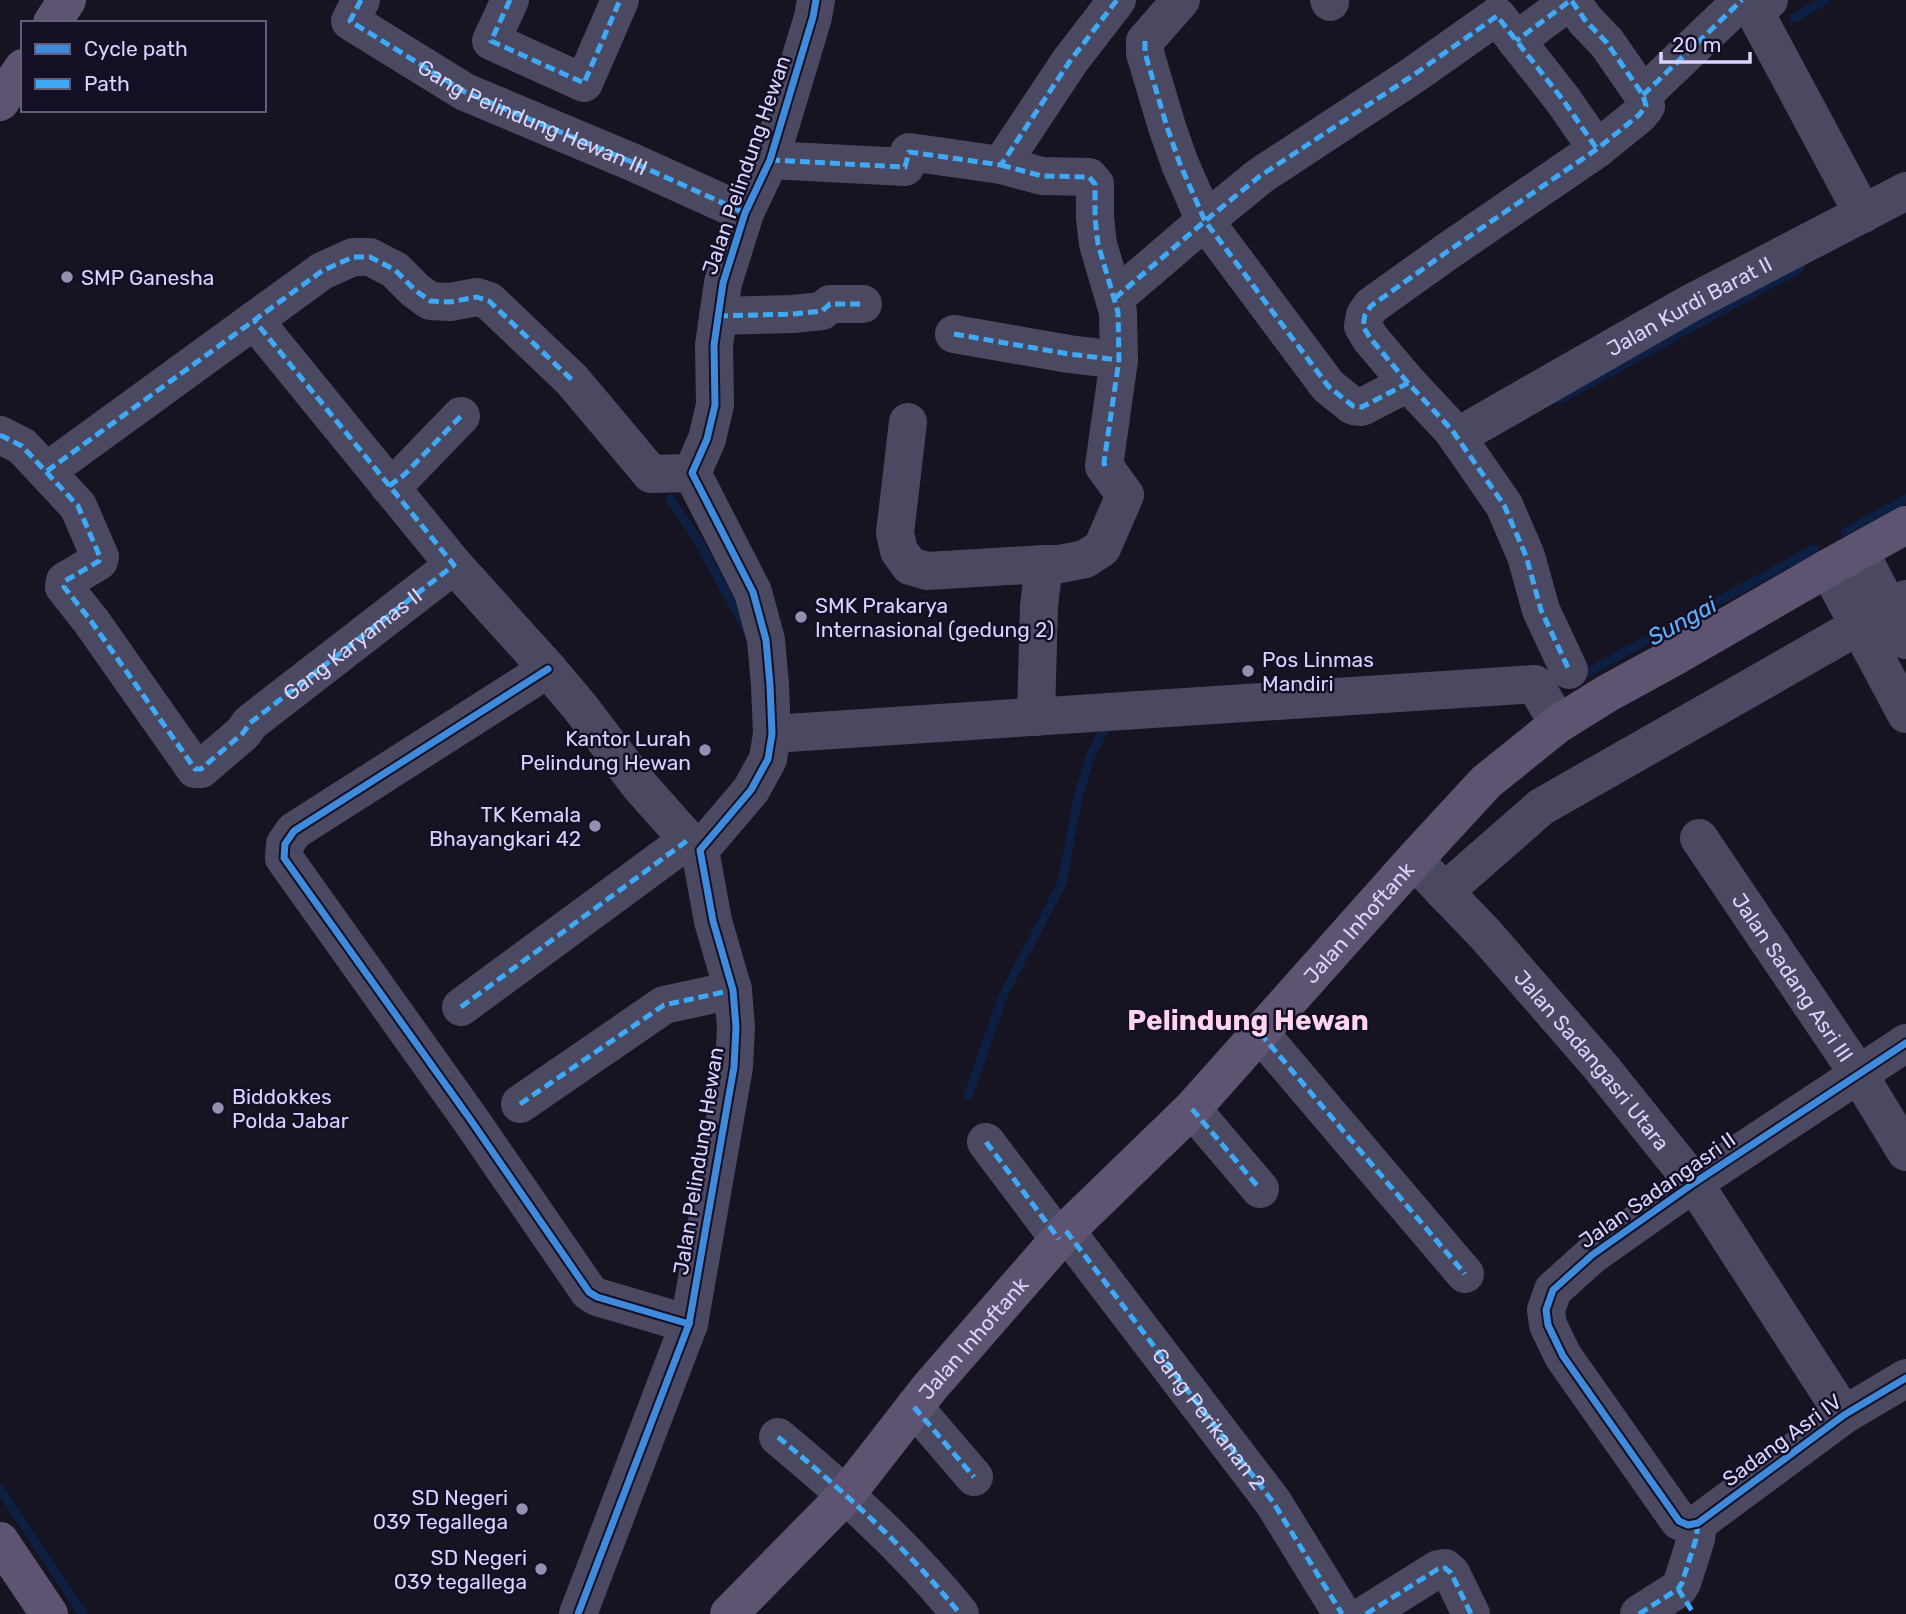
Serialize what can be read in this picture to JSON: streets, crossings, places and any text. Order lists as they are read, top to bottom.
{
  "streets": {
    "main road": ["Jalan Inhoftank"],
    "street": [
      "Gang Pelindung Hewan III",
      "Jalan Pelindung Hewan",
      "Jalan Kurdi Barat II",
      "Gang Karyamas II",
      "Jalan Sadang Asri III",
      "Jalan Sadangasri Utara",
      "Jalan Sadangasri II",
      "Gang Perikanan 2",
      "Sadang Asri IV"
    ]
  },
  "crossings": [
    ["Gang Pelindung Hewan III", "Jalan Pelindung Hewan"],
    ["Jalan Inhoftank", "Jalan Sadangasri Utara"],
    ["Jalan Inhoftank", "Gang Perikanan 2"],
    ["Jalan Sadang Asri III", "Jalan Sadangasri II"],
    ["Jalan Sadangasri Utara", "Jalan Sadangasri II"],
    ["Jalan Sadangasri Utara", "Sadang Asri IV"],
    ["Jalan Sadangasri II", "Sadang Asri IV"]
  ],
  "districts": ["Pelindung Hewan"],
  "water": ["Sungai"],
  "places": [
    "SMP Ganesha",
    "SMK Prakarya Internasional (gedung 2)",
    "Pos Linmas Mandiri",
    "Kantor Lurah Pelindung Hewan",
    "TK Kemala Bhayangkari 42",
    "Biddokkes Polda Jabar",
    "SD Negeri 039 Tegallega",
    "SD Negeri 039 tegallega"
  ],
  "legend": ["Cycle path", "Path"],
  "scale_bar": "20 m"
}
